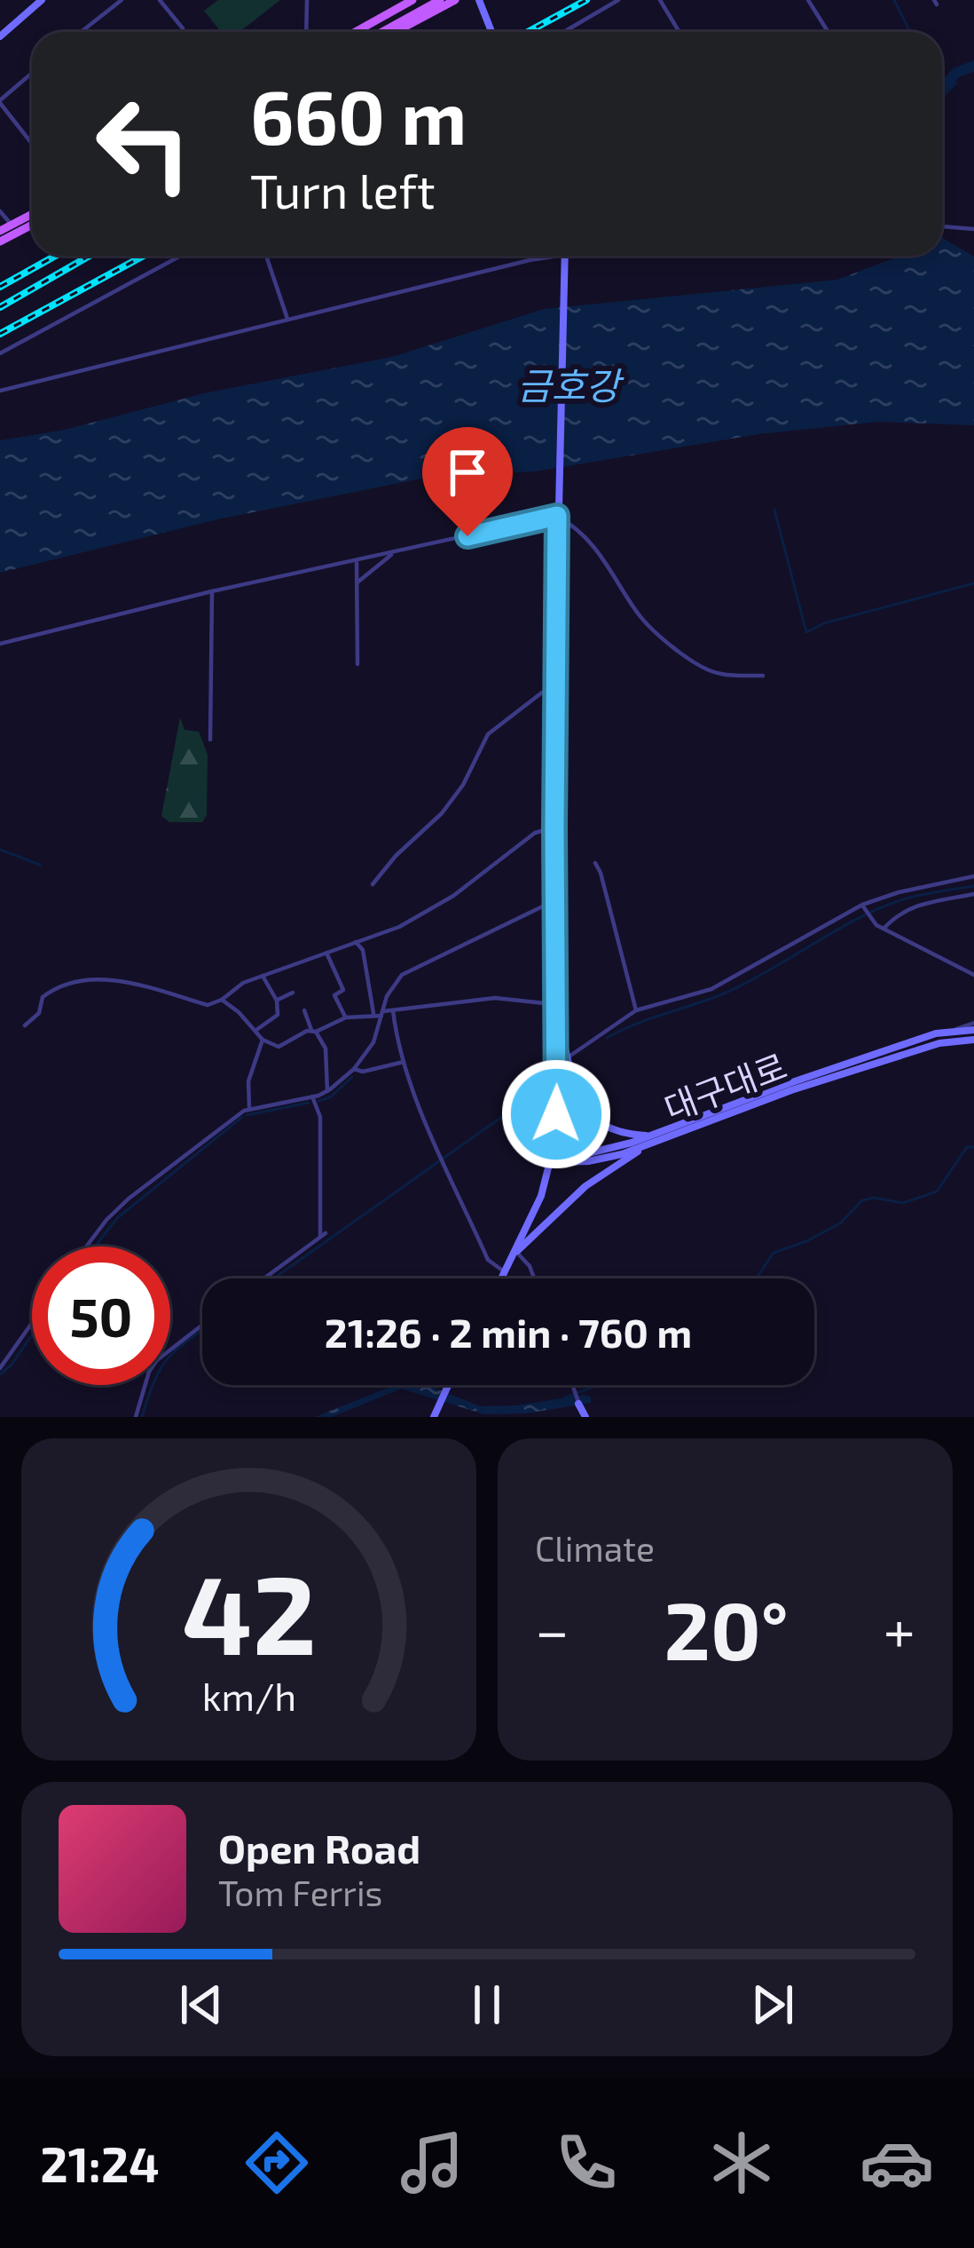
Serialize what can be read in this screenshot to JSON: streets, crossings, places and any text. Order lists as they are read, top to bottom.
{
  "streets": {
    "main road": ["대구대로"]
  },
  "water": ["금호강"],
  "page": {
    "turn": ["660 m", "Turn left"],
    "limit": "50",
    "trip": "21:26 · 2 min · 760 m",
    "tile": "Climate",
    "heat": ["−", "20°", "+"],
    "song": ["Open Road", "Tom Ferris"],
    "tabs": "21:24",
    "gauge": ["42", "km/h"]
  }
}
